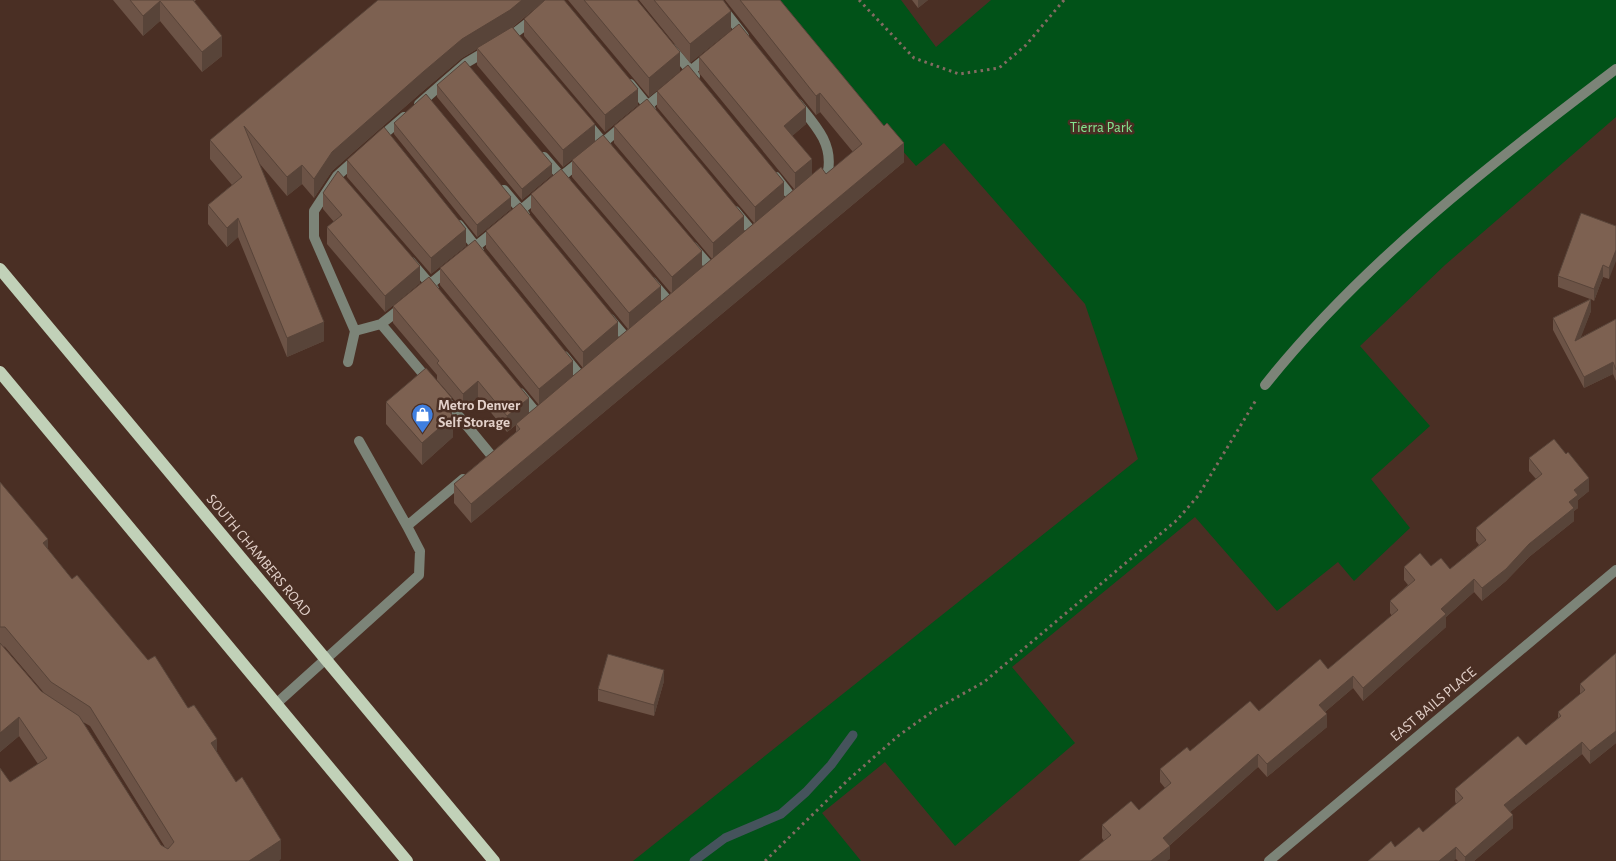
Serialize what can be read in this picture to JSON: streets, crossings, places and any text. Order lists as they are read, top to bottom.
{
  "streets": {
    "main road": ["SOUTH CHAMBERS ROAD"],
    "street": ["EAST BAILS PLACE"]
  },
  "parks": ["Tierra Park"],
  "places": {
    "shop": ["Metro Denver Self Storage"]
  }
}
